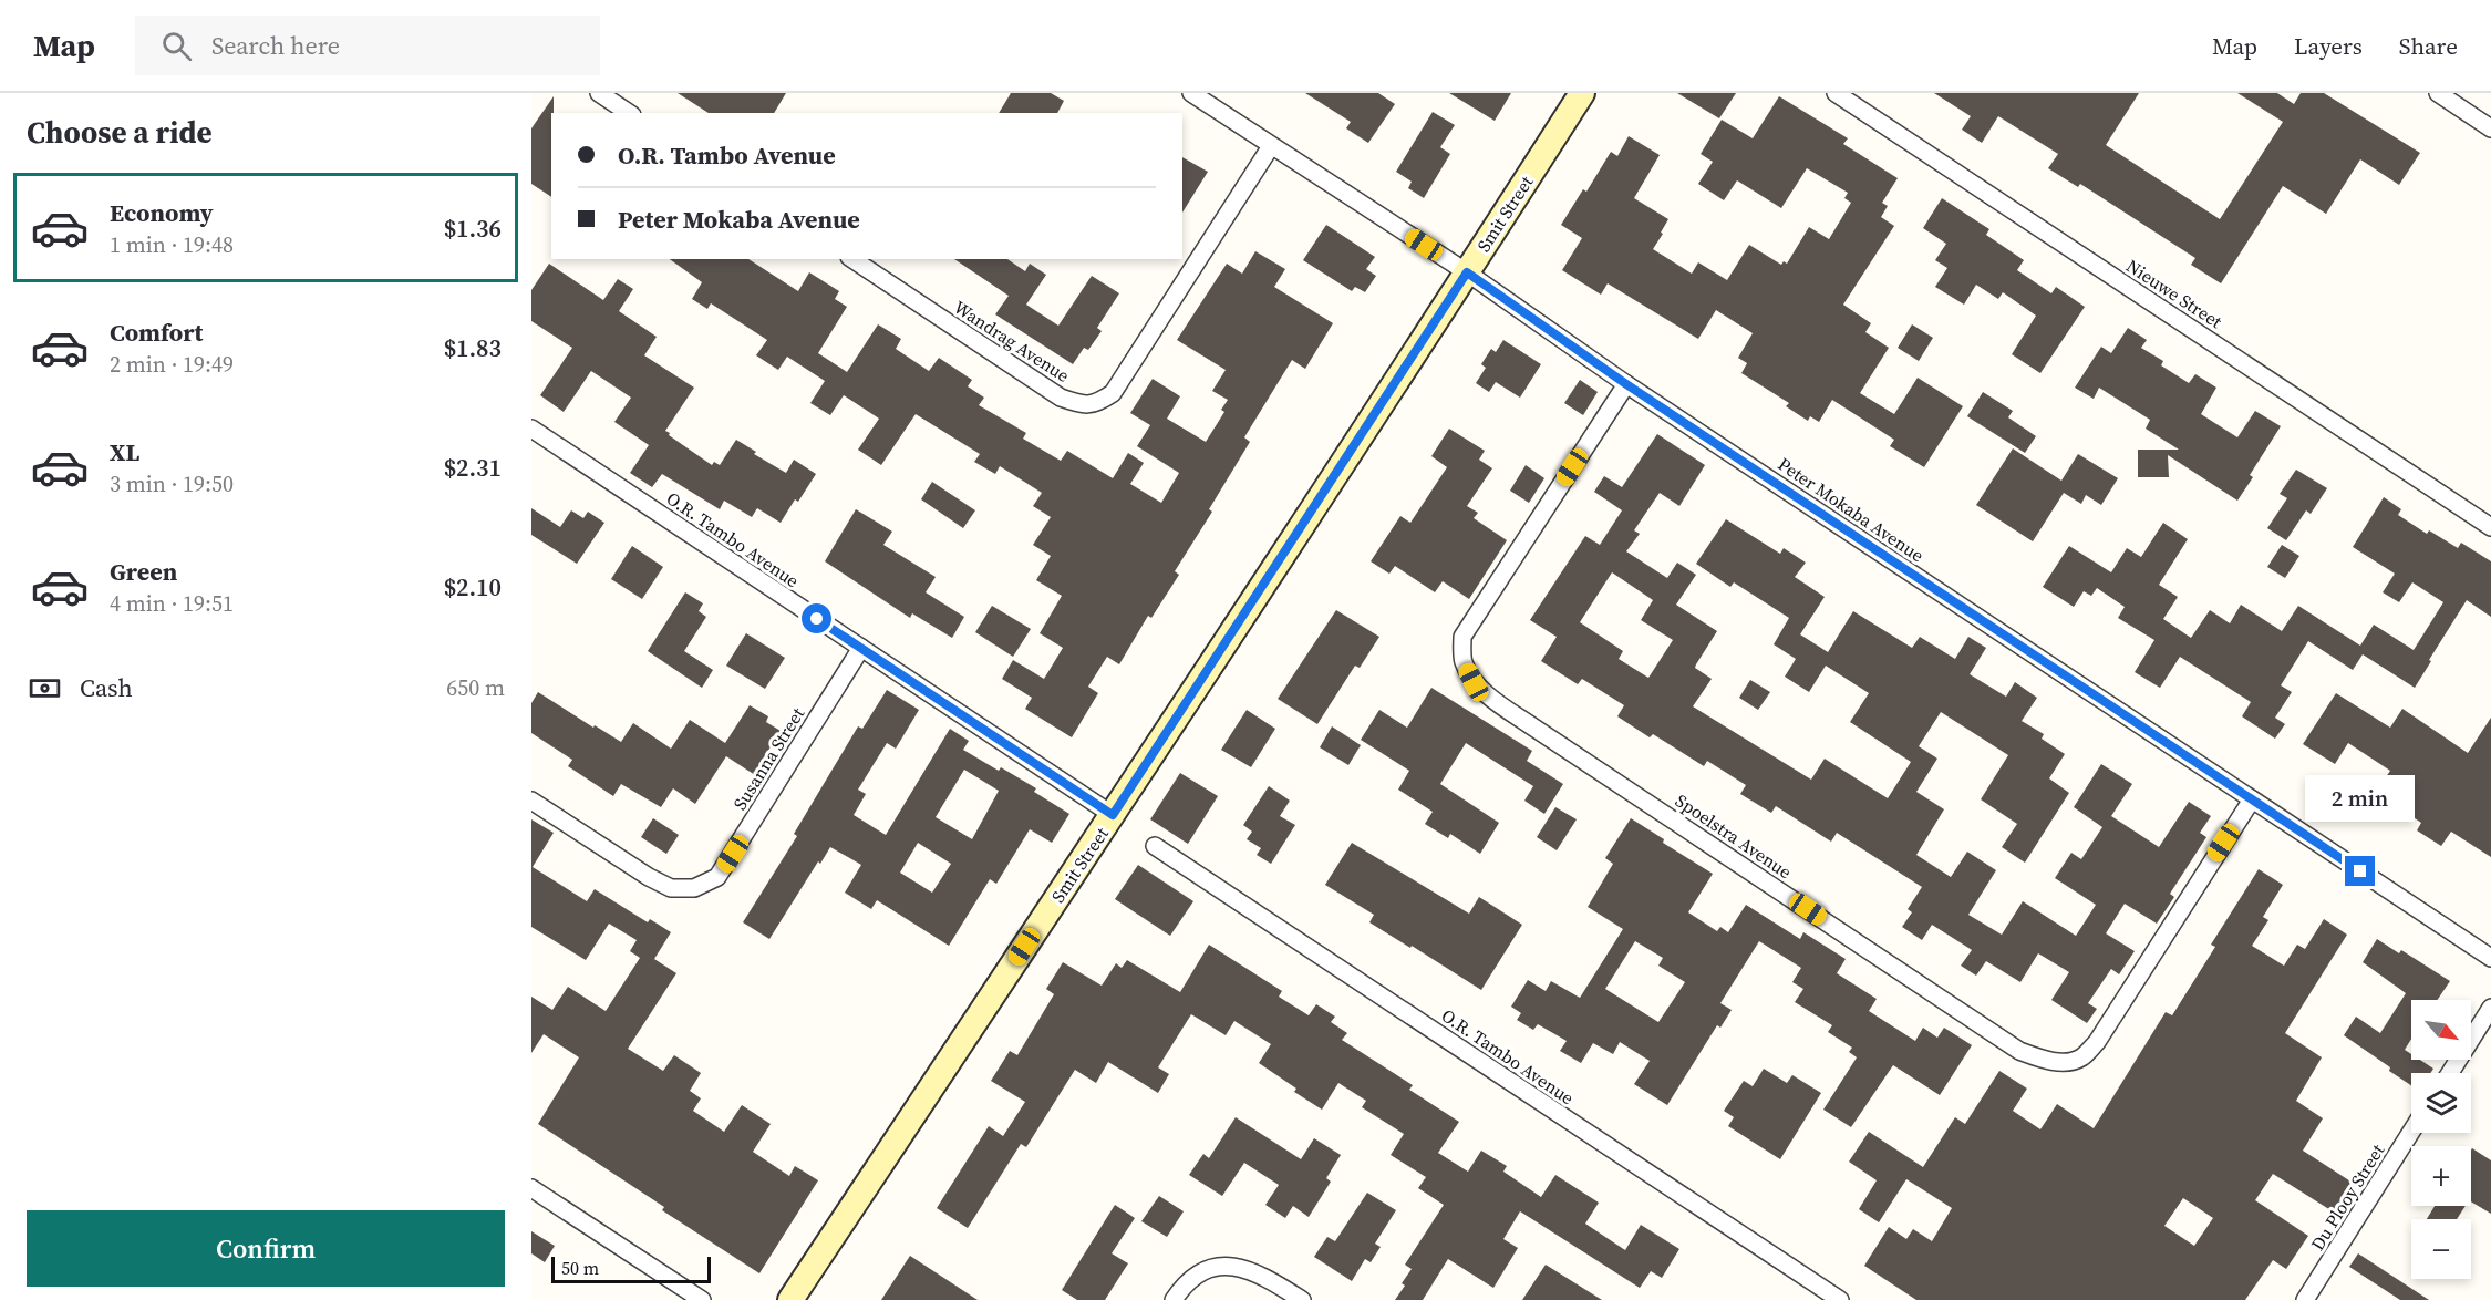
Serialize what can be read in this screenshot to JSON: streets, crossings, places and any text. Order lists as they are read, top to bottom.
{
  "streets": {
    "street": [
      "Smit Street",
      "Nieuwe Street",
      "Wandrag Avenue",
      "Peter Mokaba Avenue",
      "O.R. Tambo Avenue",
      "Susanna Street",
      "Spoelstra Avenue",
      "Du Plooy Street"
    ]
  },
  "crossings": [
    ["Smit Street", "Peter Mokaba Avenue"],
    ["Smit Street", "O.R. Tambo Avenue"],
    ["Wandrag Avenue", "Peter Mokaba Avenue"],
    ["Peter Mokaba Avenue", "Spoelstra Avenue"],
    ["O.R. Tambo Avenue", "Susanna Street"]
  ],
  "scale_bar": "50 m",
  "north": "bottom right",
  "page": {
    "header": "Map",
    "search": "Search here",
    "nav": ["Map", "Layers", "Share"],
    "heading": "Choose a ride",
    "banner": ["O.R. Tambo Avenue", "Peter Mokaba Avenue"],
    "list": [
      {
        "name": "Economy",
        "note": "1 min · 19:48",
        "value": "$1.36"
      },
      {
        "name": "Comfort",
        "note": "2 min · 19:49",
        "value": "$1.83"
      },
      {
        "name": "XL",
        "note": "3 min · 19:50",
        "value": "$2.31"
      },
      {
        "name": "Green",
        "note": "4 min · 19:51",
        "value": "$2.10"
      }
    ],
    "pay": ["Cash", "650 m"],
    "bubble": "2 min",
    "map_buttons": ["+", "−"],
    "buttons": "Confirm",
    "scale": "50 m"
  }
}
